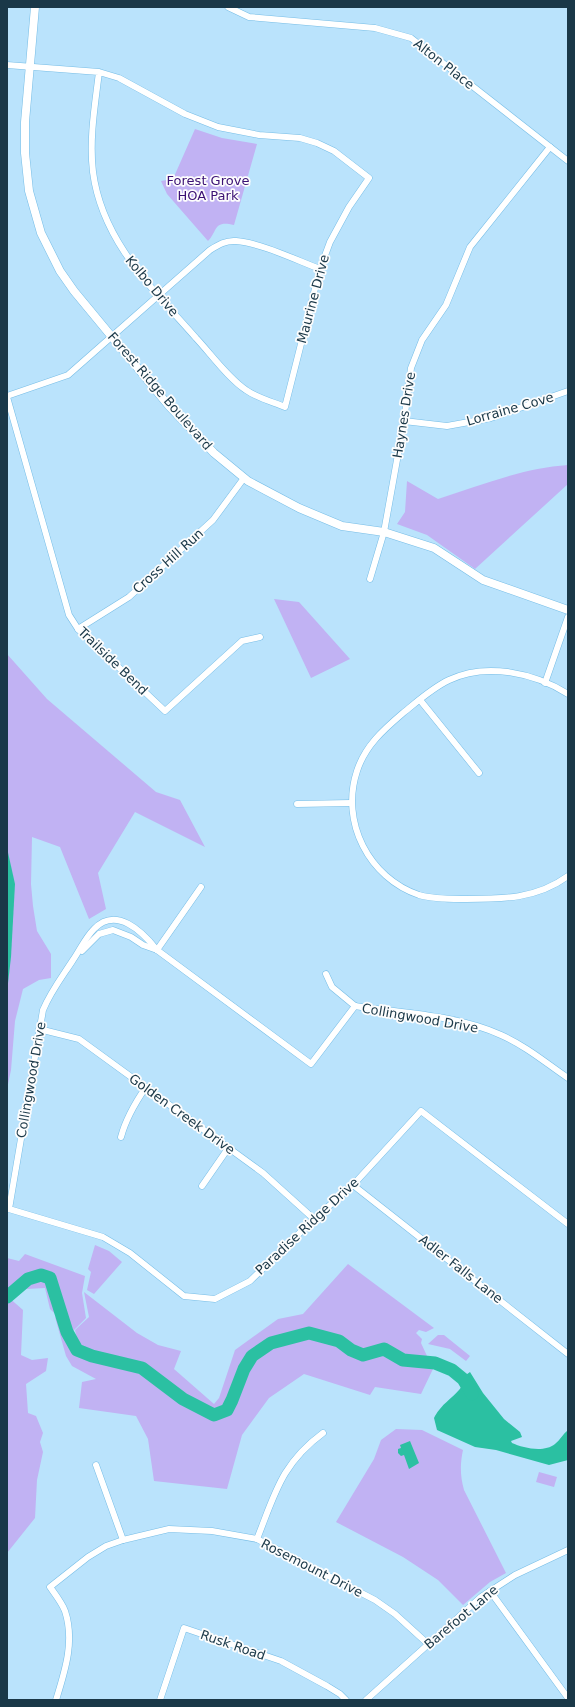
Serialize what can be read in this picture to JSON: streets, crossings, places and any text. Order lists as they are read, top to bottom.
{
  "streets": {
    "street": [
      "Alton Place",
      "Kolbo Drive",
      "Maurine Drive",
      "Forest Ridge Boulevard",
      "Lorraine Cove",
      "Haynes Drive",
      "Cross Hill Run",
      "Trailside Bend",
      "Collingwood Drive",
      "Golden Creek Drive",
      "Paradise Ridge Drive",
      "Adler Falls Lane",
      "Rosemount Drive",
      "Barefoot Lane",
      "Rusk Road"
    ]
  },
  "crossings": [
    ["Alton Place", "Haynes Drive"],
    ["Kolbo Drive", "Maurine Drive"],
    ["Forest Ridge Boulevard", "Haynes Drive"],
    ["Forest Ridge Boulevard", "Cross Hill Run"],
    ["Lorraine Cove", "Haynes Drive"],
    ["Cross Hill Run", "Trailside Bend"],
    ["Collingwood Drive", "Golden Creek Drive"],
    ["Collingwood Drive", "Paradise Ridge Drive"],
    ["Golden Creek Drive", "Paradise Ridge Drive"],
    ["Paradise Ridge Drive", "Adler Falls Lane"],
    ["Rosemount Drive", "Barefoot Lane"]
  ],
  "parks": ["Forest Grove HOA Park"]
}
